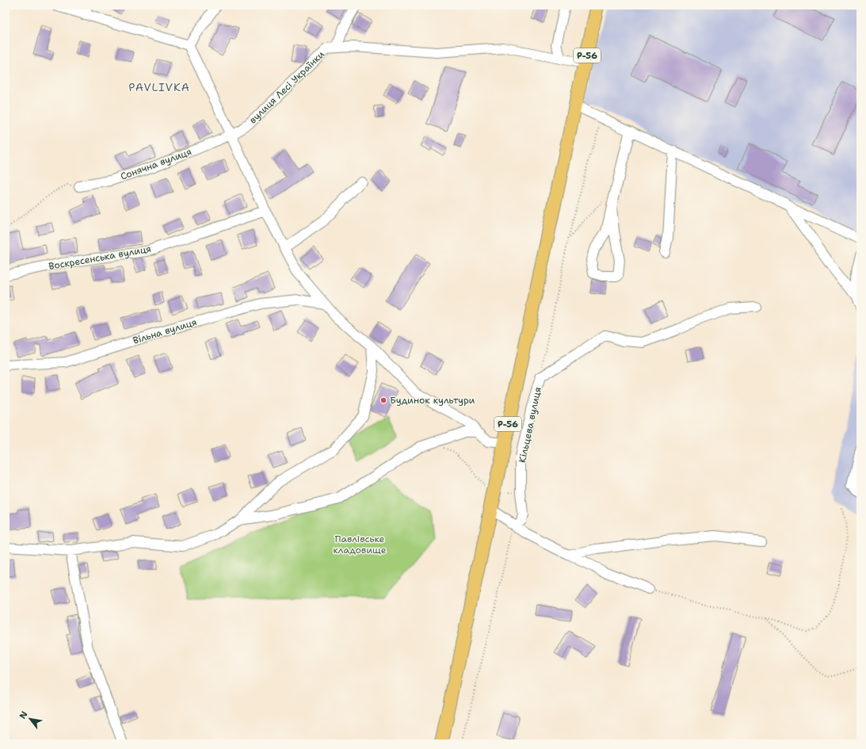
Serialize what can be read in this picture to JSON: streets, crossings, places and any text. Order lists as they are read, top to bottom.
{
  "streets": {
    "main road": ["Р-56"],
    "street": [
      "вулиця Лесі Українки",
      "Сонячна вулиця",
      "Воскресенська вулиця",
      "Вільна вулиця",
      "Кільцева вулиця"
    ]
  },
  "crossings": [
    ["вулиця Лесі Українки", "Сонячна вулиця"]
  ],
  "districts": ["PAVLIVKA"],
  "parks": ["Павлівське кладовище"],
  "places": ["Будинок культури"],
  "north": "top left"
}
